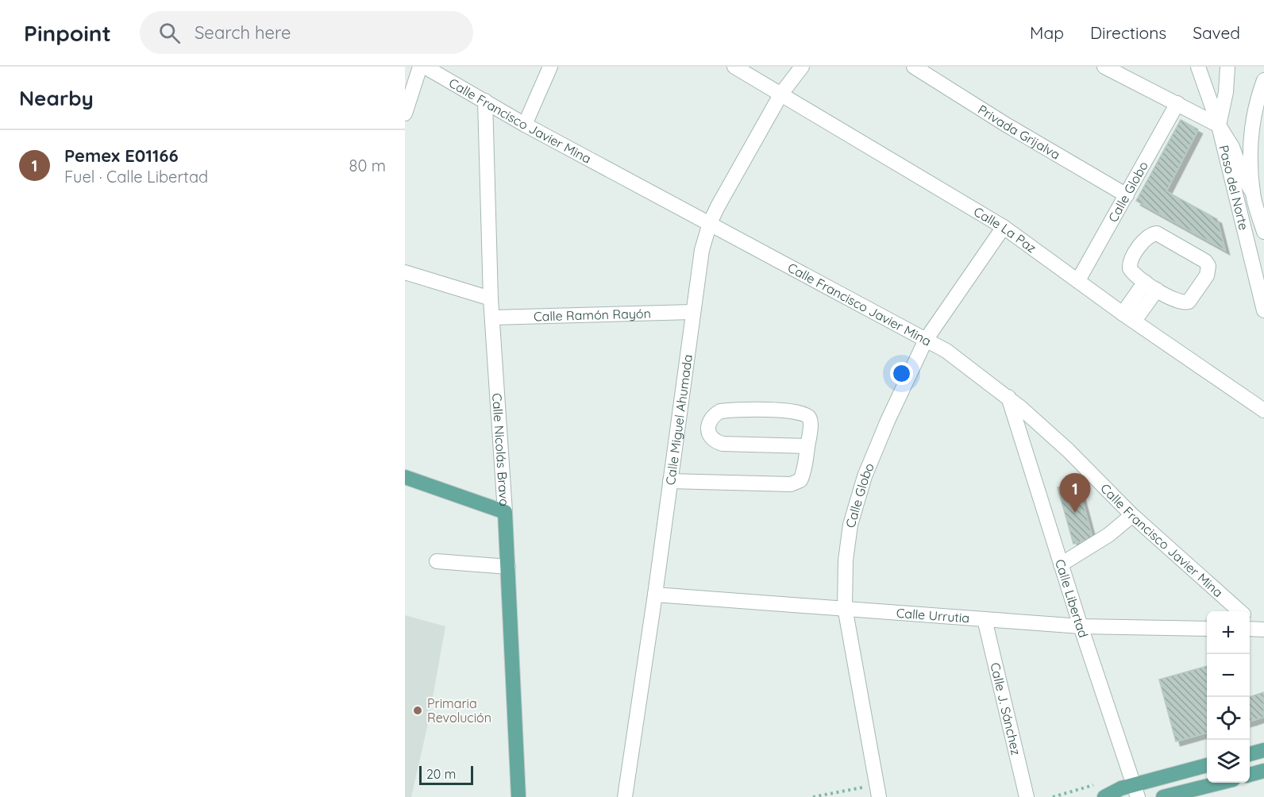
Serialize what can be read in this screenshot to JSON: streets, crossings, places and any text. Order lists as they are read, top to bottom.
{
  "streets": {
    "main road": ["Calle Nicolás Bravo"],
    "street": [
      "Calle Francisco Javier Mina",
      "Privada Grijalva",
      "Paso del Norte",
      "Calle Globo",
      "Calle La Paz",
      "Calle Ramón Rayón",
      "Calle Miguel Ahumada",
      "Calle Libertad",
      "Calle Urrutia",
      "Calle J. Sánchez"
    ]
  },
  "crossings": [
    ["Calle Francisco Javier Mina", "Calle Globo"],
    ["Calle Francisco Javier Mina", "Calle Miguel Ahumada"],
    ["Calle Francisco Javier Mina", "Calle Nicolás Bravo"],
    ["Calle Francisco Javier Mina", "Calle Libertad"],
    ["Privada Grijalva", "Calle Globo"],
    ["Calle Globo", "Calle La Paz"],
    ["Calle Globo", "Calle Urrutia"],
    ["Calle La Paz", "Calle Miguel Ahumada"],
    ["Calle Ramón Rayón", "Calle Miguel Ahumada"],
    ["Calle Ramón Rayón", "Calle Nicolás Bravo"],
    ["Calle Miguel Ahumada", "Calle Urrutia"],
    ["Calle Libertad", "Calle Urrutia"],
    ["Calle Urrutia", "Calle J. Sánchez"]
  ],
  "places": ["Primaria Revolución"],
  "scale_bar": "20 m",
  "page": {
    "header": "Pinpoint",
    "search": "Search here",
    "nav": ["Map", "Directions", "Saved"],
    "heading": "Nearby",
    "list": [
      {
        "mark": "1",
        "name": "Pemex E01166",
        "note": "Fuel · Calle Libertad",
        "value": "80 m"
      }
    ],
    "pins": "1",
    "map_buttons": ["+", "−"],
    "scale": "20 m"
  }
}
